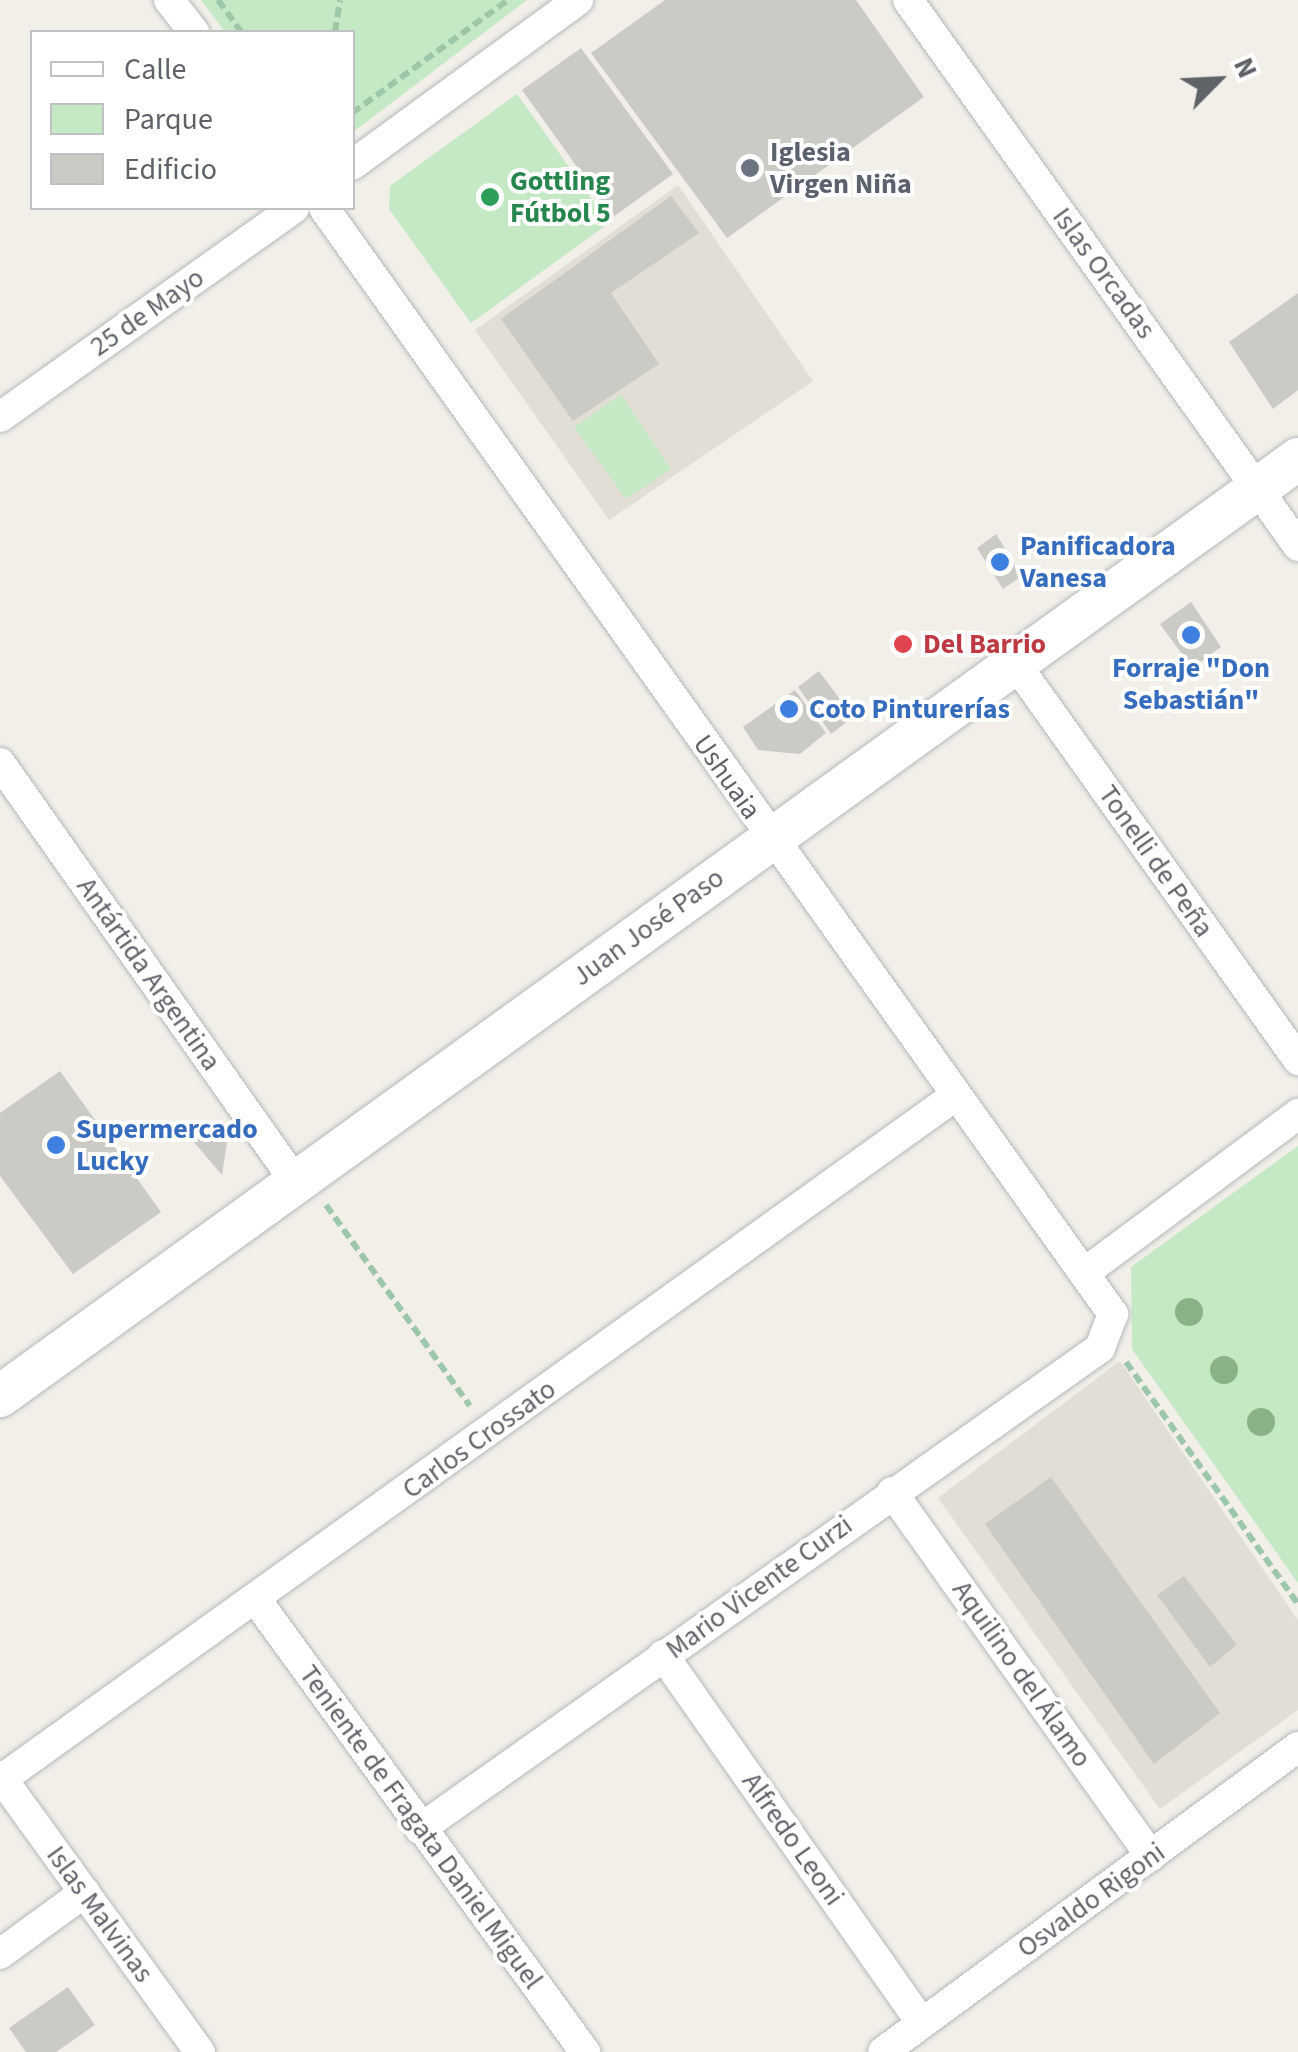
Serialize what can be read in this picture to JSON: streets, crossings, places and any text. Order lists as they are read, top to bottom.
{
  "streets": {
    "main road": ["Juan José Paso"],
    "street": [
      "Islas Orcadas",
      "25 de Mayo",
      "Ushuaia",
      "Tonelli de Peña",
      "Antártida Argentina",
      "Carlos Crossato",
      "Mario Vicente Curzi",
      "Aquilino del Álamo",
      "Teniente de Fragata Daniel Miguel",
      "Alfredo Leoni",
      "Osvaldo Rigoni",
      "Islas Malvinas"
    ]
  },
  "crossings": [
    ["Islas Orcadas", "Juan José Paso"],
    ["Ushuaia", "Juan José Paso"],
    ["Ushuaia", "Carlos Crossato"],
    ["Ushuaia", "Mario Vicente Curzi"],
    ["Tonelli de Peña", "Juan José Paso"],
    ["Juan José Paso", "Antártida Argentina"],
    ["Carlos Crossato", "Teniente de Fragata Daniel Miguel"],
    ["Carlos Crossato", "Islas Malvinas"],
    ["Mario Vicente Curzi", "Aquilino del Álamo"],
    ["Mario Vicente Curzi", "Teniente de Fragata Daniel Miguel"],
    ["Mario Vicente Curzi", "Alfredo Leoni"],
    ["Aquilino del Álamo", "Osvaldo Rigoni"],
    ["Alfredo Leoni", "Osvaldo Rigoni"]
  ],
  "places": [
    "Iglesia Virgen Niña",
    "Gottling Fútbol 5",
    "Panificadora Vanesa",
    "Forraje \"Don Sebastián\"",
    "Del Barrio",
    "Coto Pinturerías",
    "Supermercado Lucky"
  ],
  "legend": ["Calle", "Parque", "Edificio"],
  "north": "top right"
}
